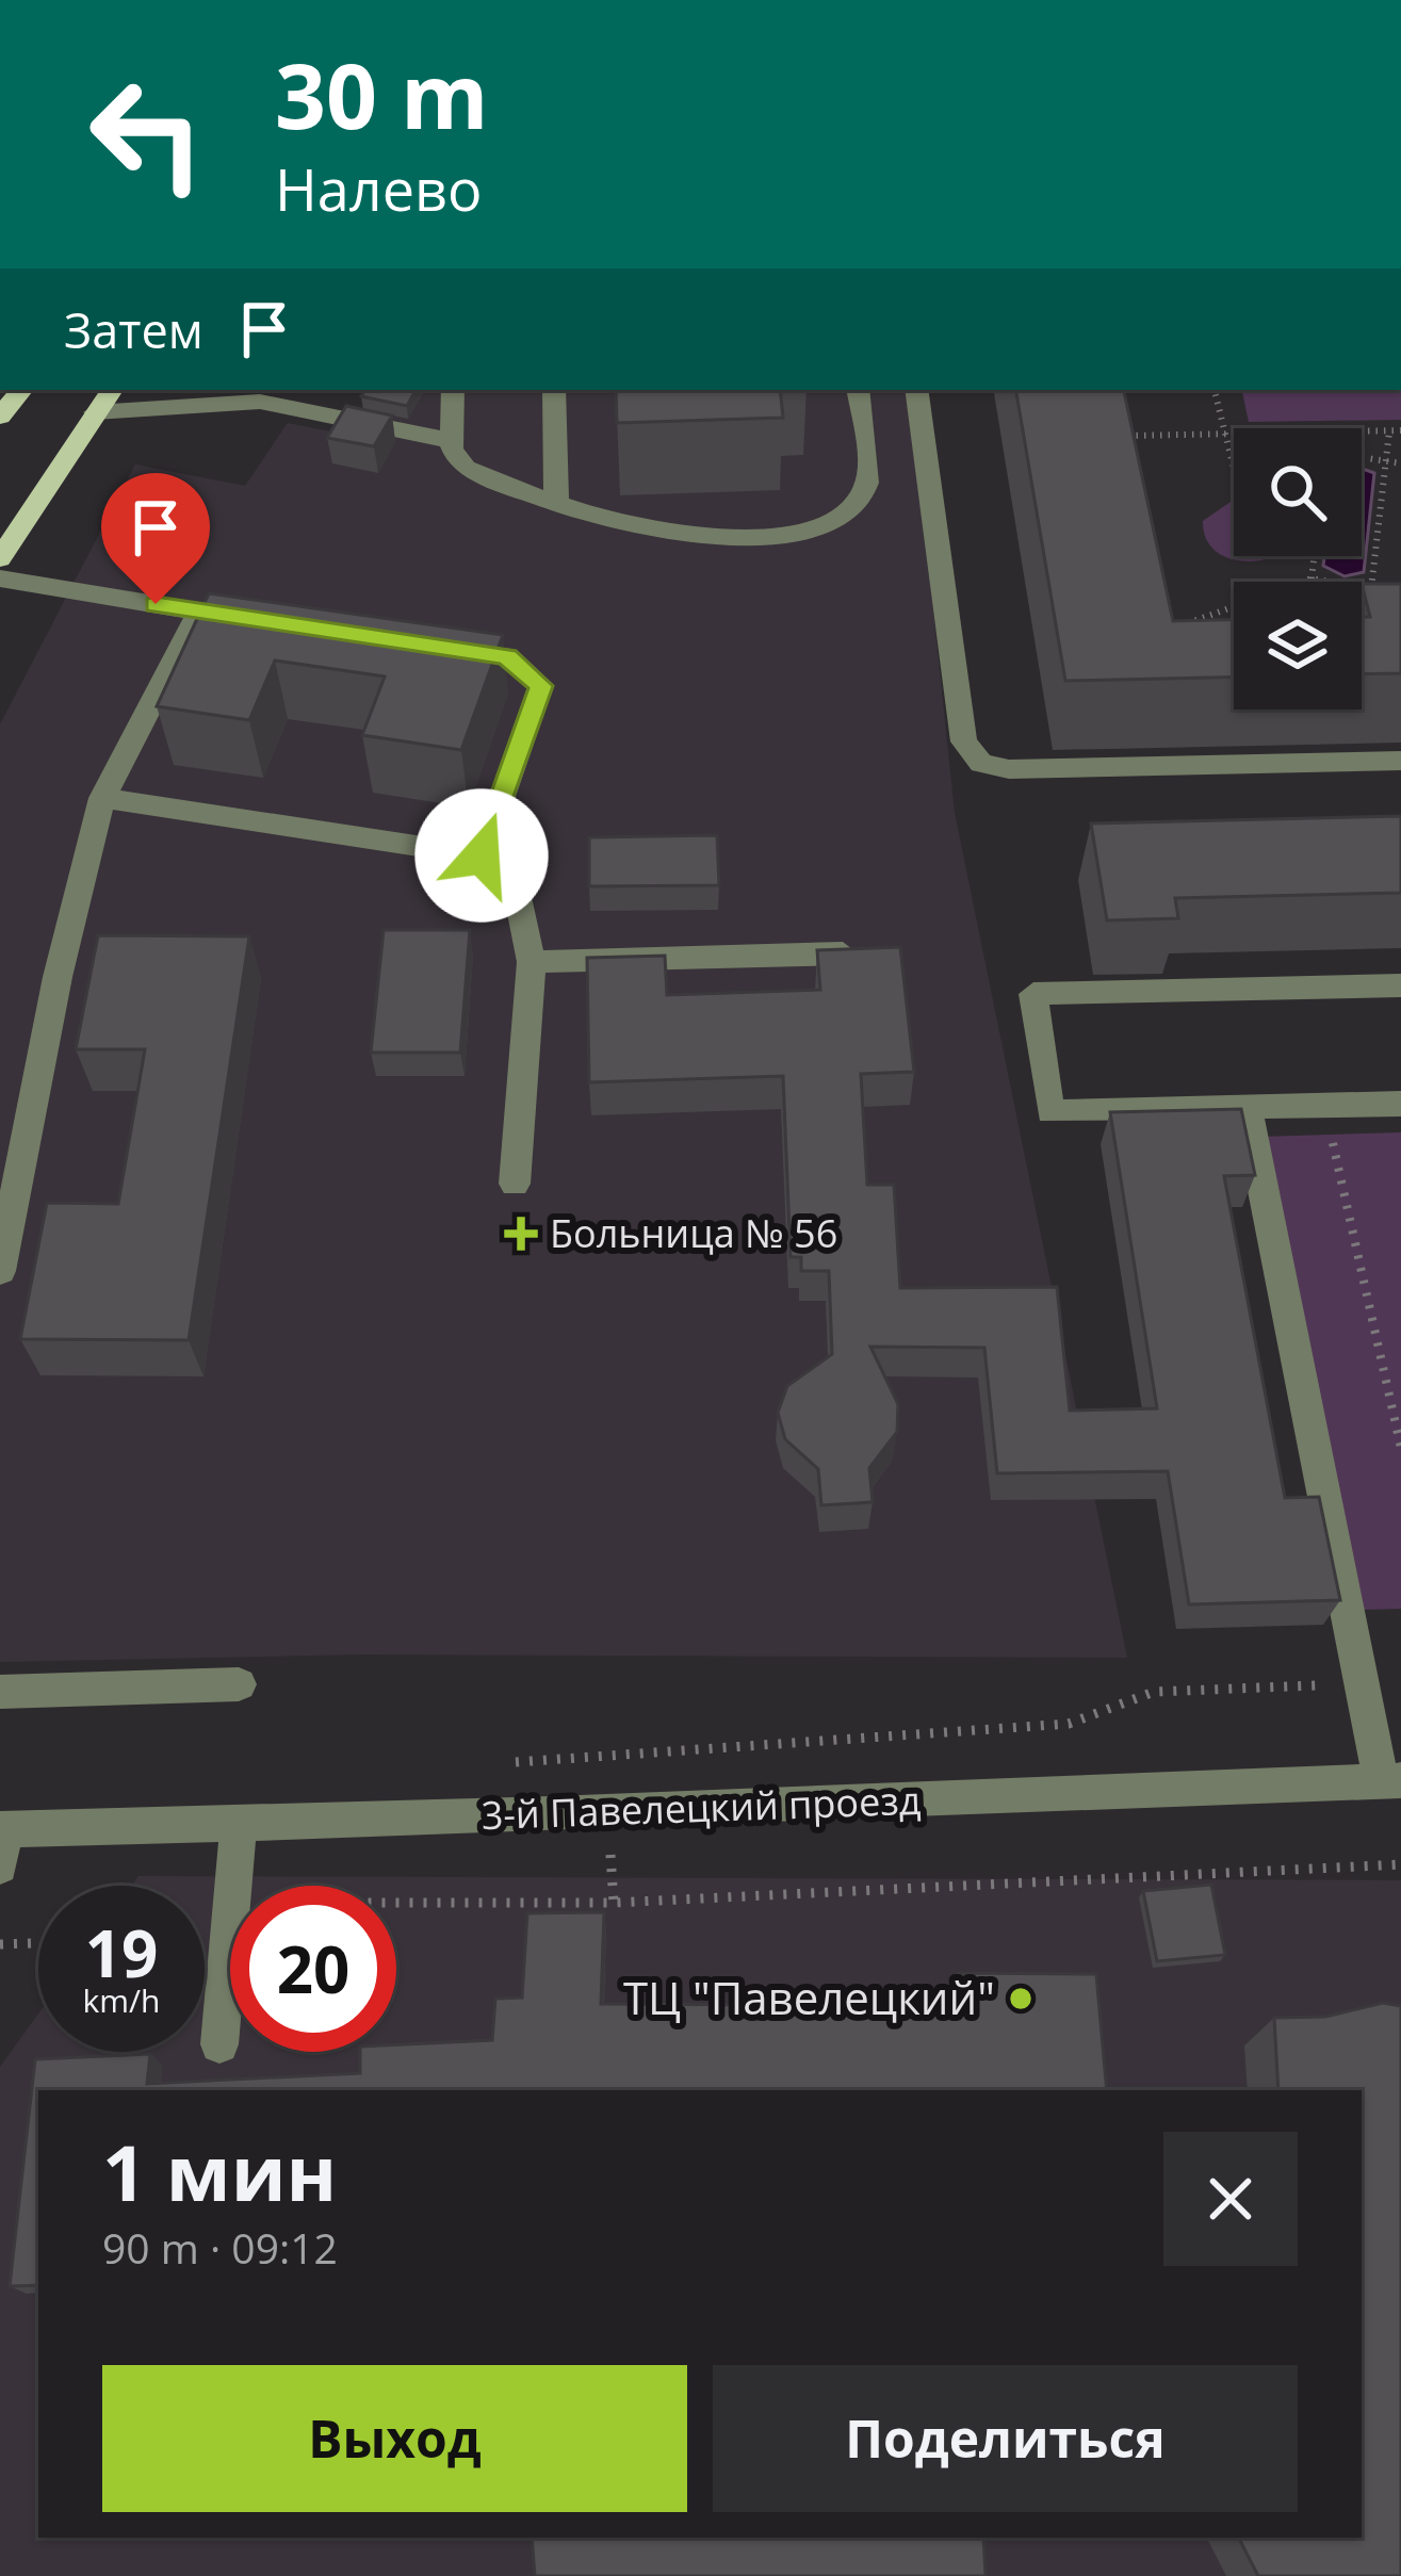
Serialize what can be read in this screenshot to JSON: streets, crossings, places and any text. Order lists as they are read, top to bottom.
{
  "streets": {
    "street": ["3-й Павелецкий проезд"]
  },
  "places": {
    "health": ["Больница № 56"],
    "other": ["ТЦ \"Павелецкий\""]
  },
  "page": {
    "turn": ["30 m", "Налево"],
    "then": "Затем",
    "speed": "19 km/h",
    "limit": "20",
    "heading": ["1 мин", "90 m · 09:12"],
    "buttons": ["Выход", "Поделиться"]
  }
}
